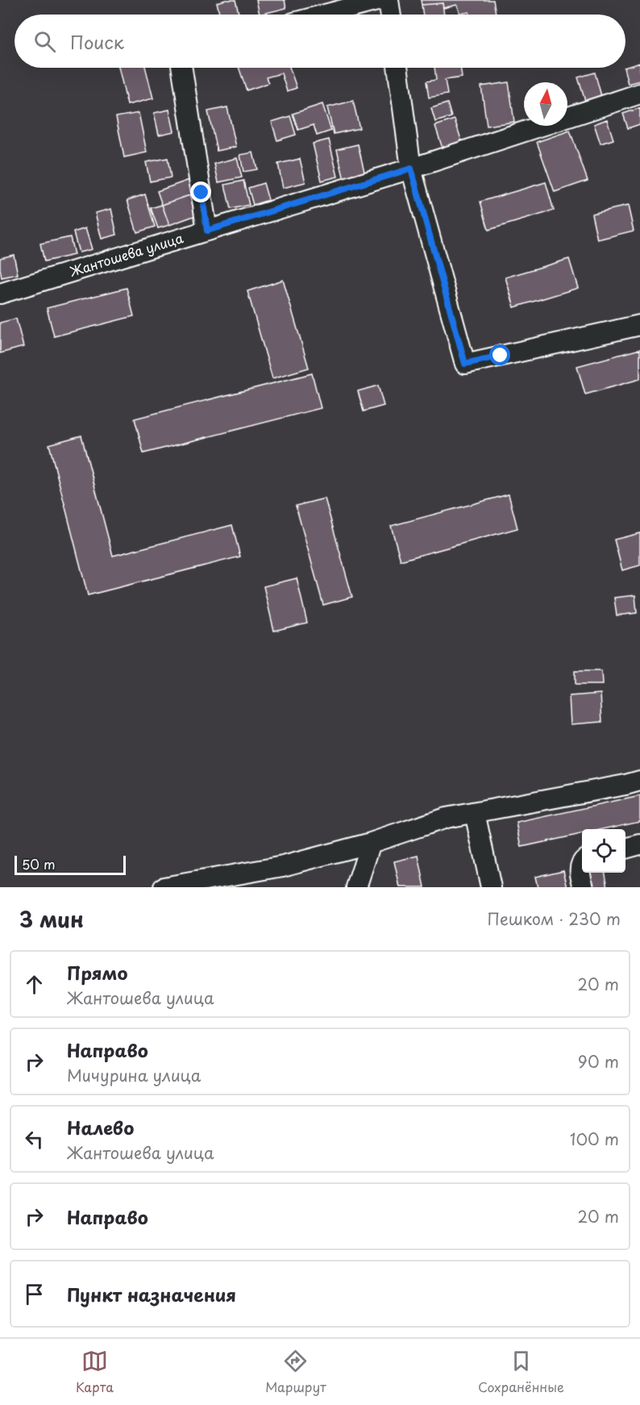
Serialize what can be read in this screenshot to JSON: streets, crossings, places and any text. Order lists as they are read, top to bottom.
{
  "streets": {
    "street": ["Жантошева улица"]
  },
  "scale_bar": "50 m",
  "north": "top",
  "page": {
    "search": "Поиск",
    "scale": "50 m",
    "heading": ["3 мин", "Пешком · 230 m"],
    "list": [
      ["Прямо", "Жантошева улица", "20 m"],
      ["Направо", "Мичурина улица", "90 m"],
      ["Налево", "Жантошева улица", "100 m"],
      ["Направо", "20 m"],
      "Пункт назначения"
    ],
    "nav": ["Карта", "Маршрут", "Сохранённые"]
  }
}
